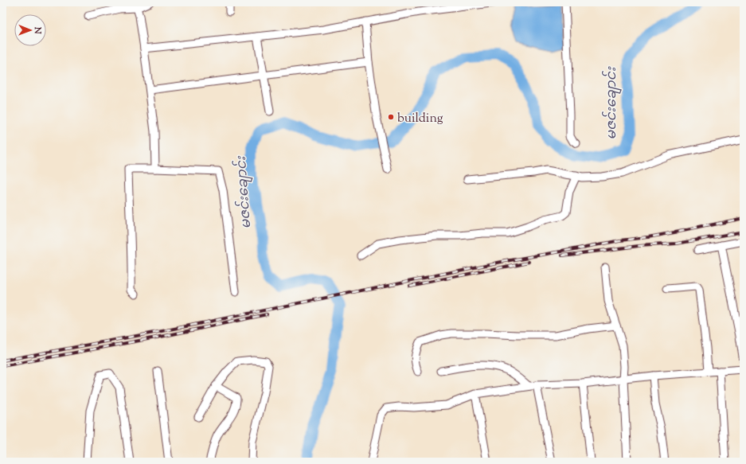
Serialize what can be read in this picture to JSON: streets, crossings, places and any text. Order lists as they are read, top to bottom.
{
  "water": ["မဇင်းချောင်း"],
  "places": ["building"],
  "north": "right"
}
